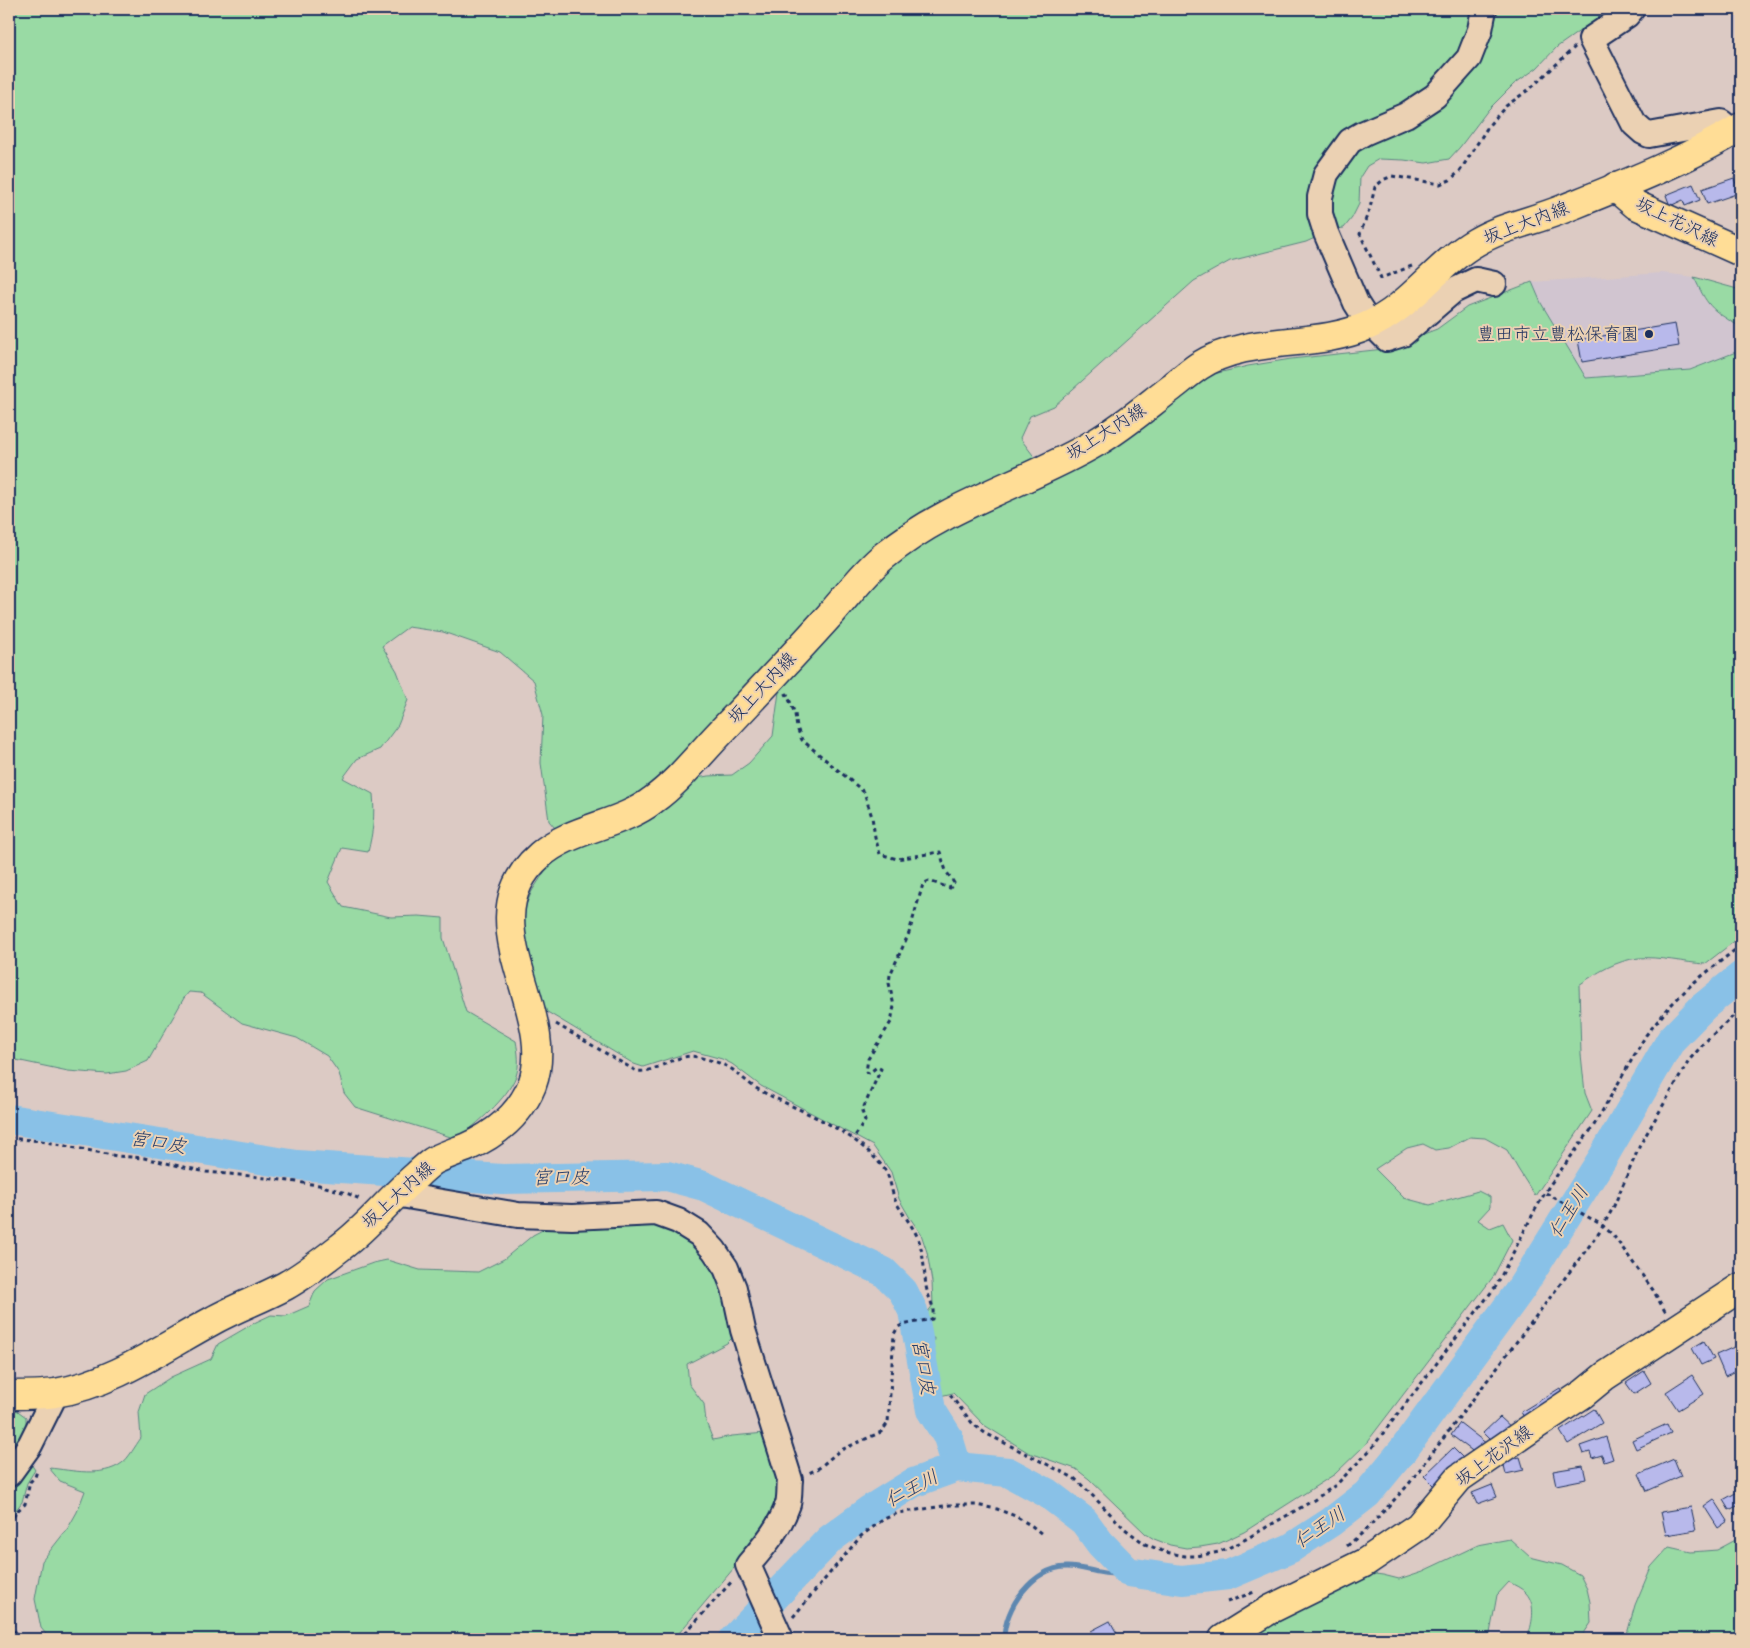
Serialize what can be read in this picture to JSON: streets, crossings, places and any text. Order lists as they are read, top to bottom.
{
  "streets": {
    "main road": ["坂上花沢線", "坂上大内線"]
  },
  "crossings": [
    ["坂上花沢線", "坂上大内線"]
  ],
  "water": ["宮口皮", "仁王川"],
  "places": ["豊田市立豊松保育園"]
}
